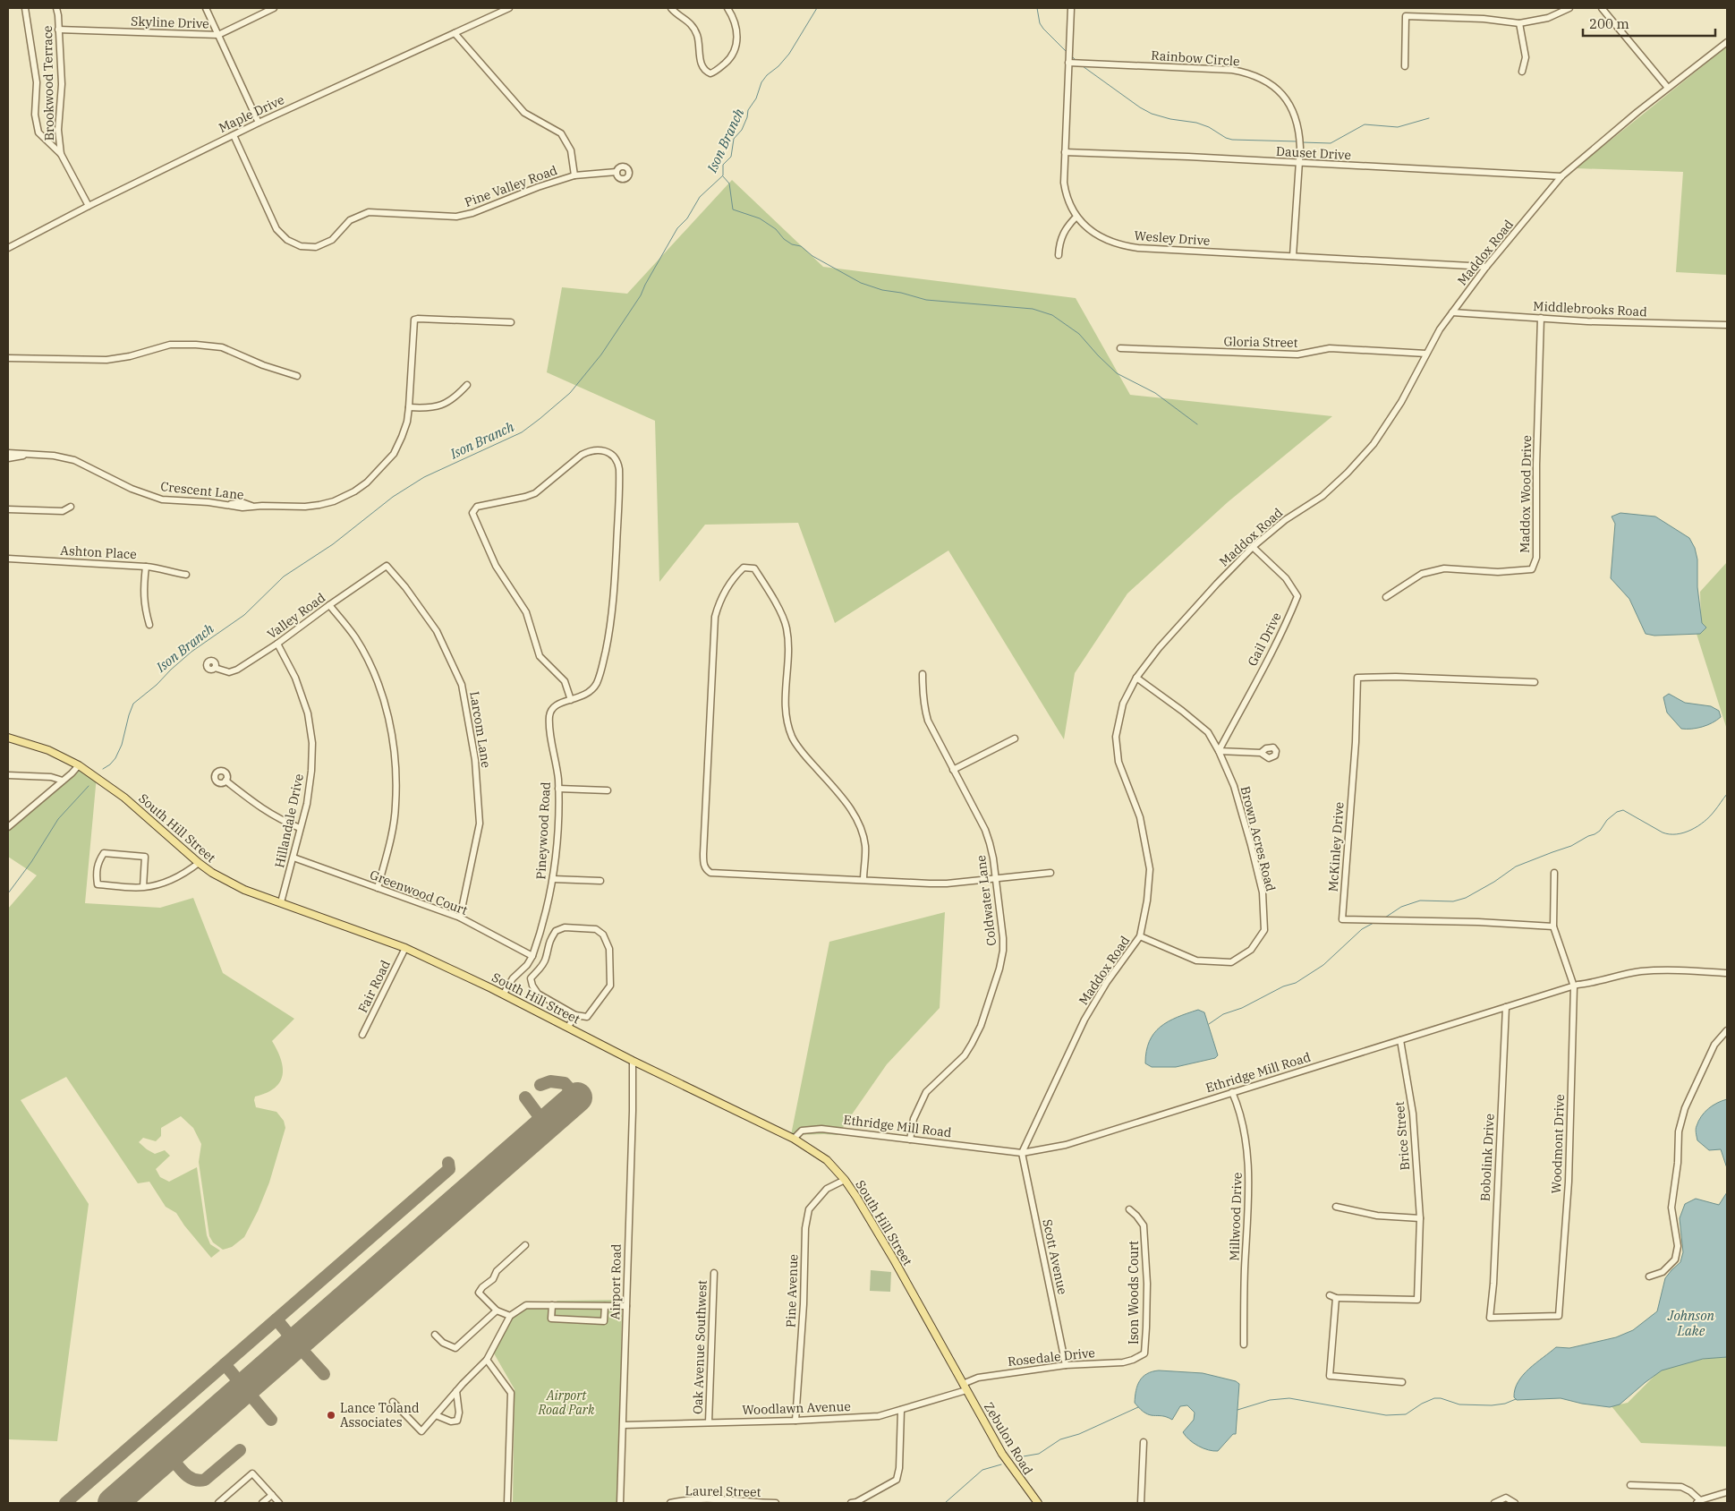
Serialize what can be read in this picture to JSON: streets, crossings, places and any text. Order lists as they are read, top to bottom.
{
  "streets": {
    "main road": ["South Hill Street", "Zebulon Road"],
    "street": [
      "Skyline Drive",
      "Rainbow Circle",
      "Brookwood Terrace",
      "Maple Drive",
      "Dauset Drive",
      "Pine Valley Road",
      "Wesley Drive",
      "Maddox Road",
      "Middlebrooks Road",
      "Gloria Street",
      "Crescent Lane",
      "Maddox Wood Drive",
      "Ashton Place",
      "Valley Road",
      "Gail Drive",
      "Larcom Lane",
      "Hillandale Drive",
      "Pineywood Road",
      "Brown Acres Road",
      "McKinley Drive",
      "Greenwood Court",
      "Coldwater Lane",
      "Fair Road",
      "Ethridge Mill Road",
      "Brice Street",
      "Woodmont Drive",
      "Bobolink Drive",
      "Millwood Drive",
      "Scott Avenue",
      "Airport Road",
      "Pine Avenue",
      "Ison Woods Court",
      "Oak Avenue Southwest",
      "Rosedale Drive",
      "Woodlawn Avenue",
      "Laurel Street"
    ]
  },
  "crossings": [
    ["Skyline Drive", "Brookwood Terrace"],
    ["Rainbow Circle", "Dauset Drive"],
    ["Rainbow Circle", "Wesley Drive"],
    ["Brookwood Terrace", "Maple Drive"],
    ["Maple Drive", "Pine Valley Road"],
    ["Dauset Drive", "Wesley Drive"],
    ["Dauset Drive", "Maddox Road"],
    ["Wesley Drive", "Maddox Road"],
    ["Maddox Road", "Middlebrooks Road"],
    ["Maddox Road", "Gloria Street"],
    ["Maddox Road", "Gail Drive"],
    ["Maddox Road", "Brown Acres Road"],
    ["Maddox Road", "Ethridge Mill Road"],
    ["Maddox Road", "Scott Avenue"],
    ["Middlebrooks Road", "Maddox Wood Drive"],
    ["Valley Road", "Larcom Lane"],
    ["Valley Road", "Hillandale Drive"],
    ["Gail Drive", "Brown Acres Road"],
    ["Larcom Lane", "Greenwood Court"],
    ["Hillandale Drive", "South Hill Street"],
    ["Hillandale Drive", "Greenwood Court"],
    ["South Hill Street", "Pineywood Road"],
    ["South Hill Street", "Fair Road"],
    ["South Hill Street", "Ethridge Mill Road"],
    ["South Hill Street", "Airport Road"],
    ["South Hill Street", "Pine Avenue"],
    ["South Hill Street", "Rosedale Drive"],
    ["South Hill Street", "Woodlawn Avenue"],
    ["South Hill Street", "Zebulon Road"],
    ["Pineywood Road", "Greenwood Court"],
    ["Coldwater Lane", "Ethridge Mill Road"],
    ["Ethridge Mill Road", "Brice Street"],
    ["Ethridge Mill Road", "Woodmont Drive"],
    ["Ethridge Mill Road", "Bobolink Drive"],
    ["Ethridge Mill Road", "Millwood Drive"],
    ["Ethridge Mill Road", "Scott Avenue"],
    ["Woodmont Drive", "Bobolink Drive"],
    ["Scott Avenue", "Rosedale Drive"],
    ["Airport Road", "Woodlawn Avenue"],
    ["Pine Avenue", "Woodlawn Avenue"],
    ["Ison Woods Court", "Rosedale Drive"],
    ["Oak Avenue Southwest", "Woodlawn Avenue"],
    ["Rosedale Drive", "Woodlawn Avenue"],
    ["Rosedale Drive", "Zebulon Road"],
    ["Woodlawn Avenue", "Zebulon Road"]
  ],
  "water": ["Ison Branch", "Johnson Lake"],
  "parks": ["Airport Road Park"],
  "places": ["Lance Toland Associates"],
  "scale_bar": "200 m"
}
